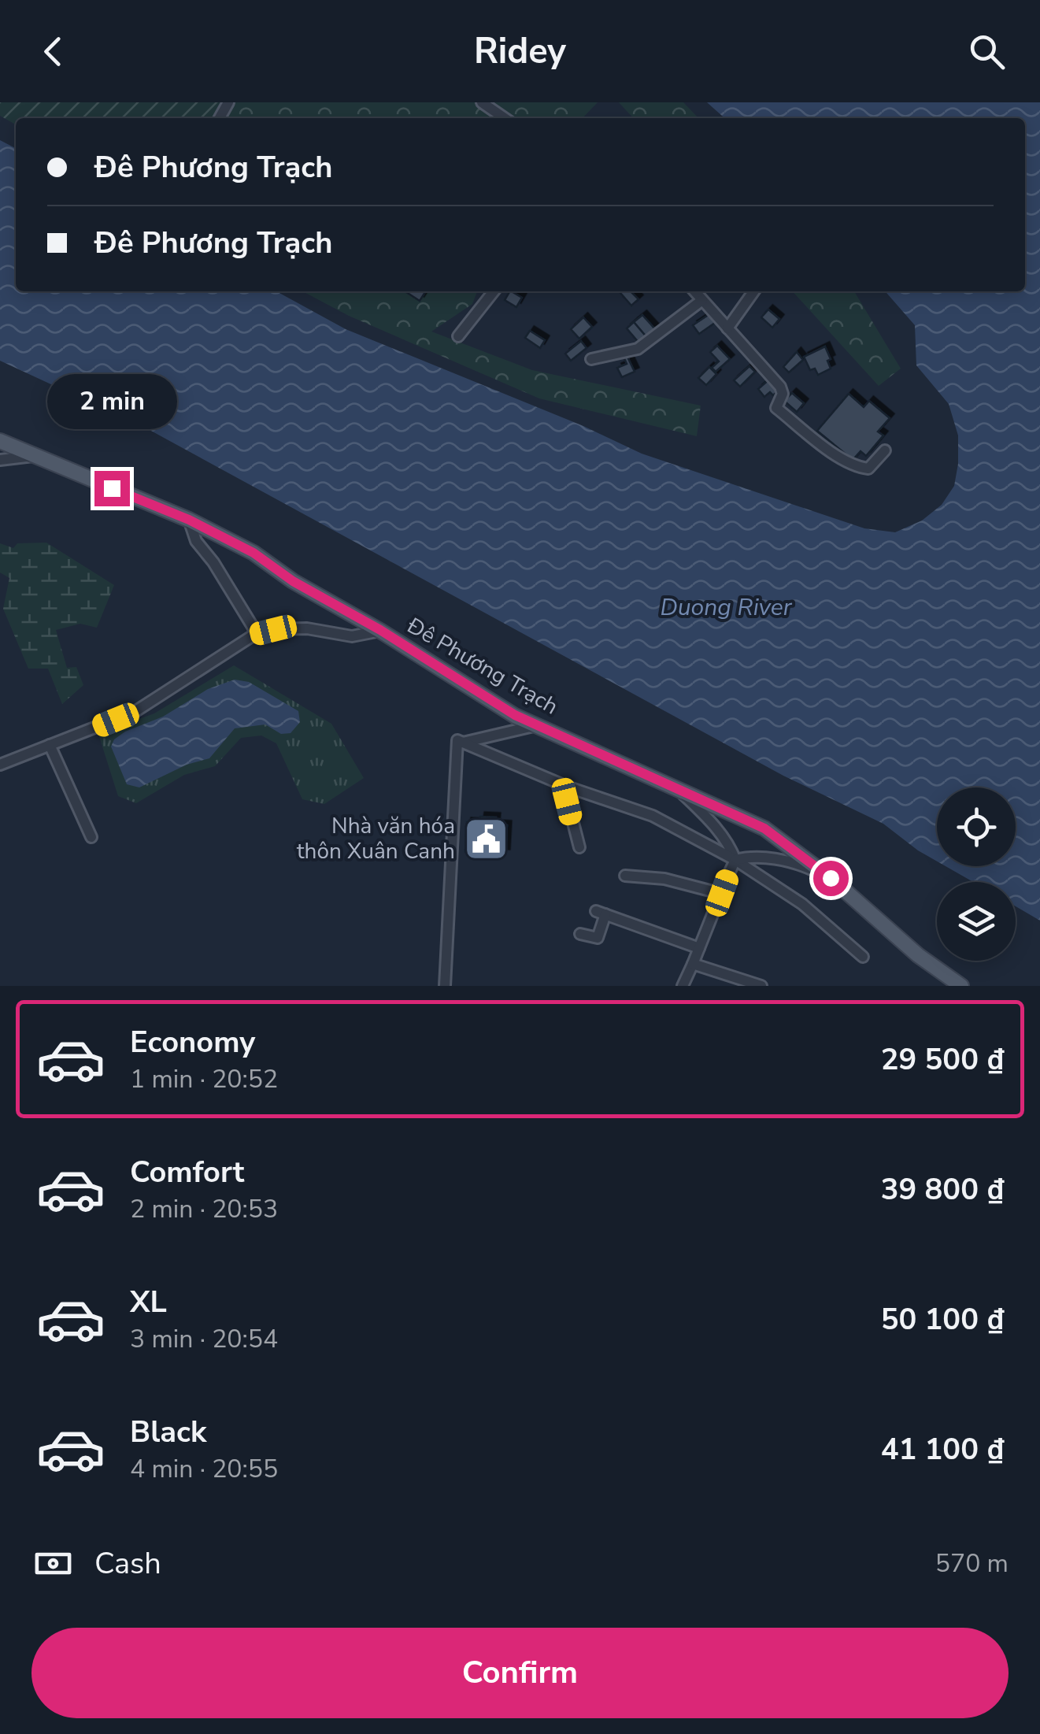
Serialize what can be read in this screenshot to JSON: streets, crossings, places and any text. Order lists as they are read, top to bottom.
{
  "streets": {
    "main road": ["Đê Phương Trạch"]
  },
  "water": ["Duong River"],
  "places": {
    "public building": ["Nhà văn hóa thôn Xuân Canh"]
  },
  "page": {
    "header": "Ridey",
    "banner": ["Đê Phương Trạch", "Đê Phương Trạch"],
    "bubble": "2 min",
    "list": [
      {
        "name": "Economy",
        "note": "1 min · 20:52",
        "value": "29 500 ₫"
      },
      {
        "name": "Comfort",
        "note": "2 min · 20:53",
        "value": "39 800 ₫"
      },
      {
        "name": "XL",
        "note": "3 min · 20:54",
        "value": "50 100 ₫"
      },
      {
        "name": "Black",
        "note": "4 min · 20:55",
        "value": "41 100 ₫"
      }
    ],
    "pay": ["Cash", "570 m"],
    "buttons": "Confirm"
  }
}
